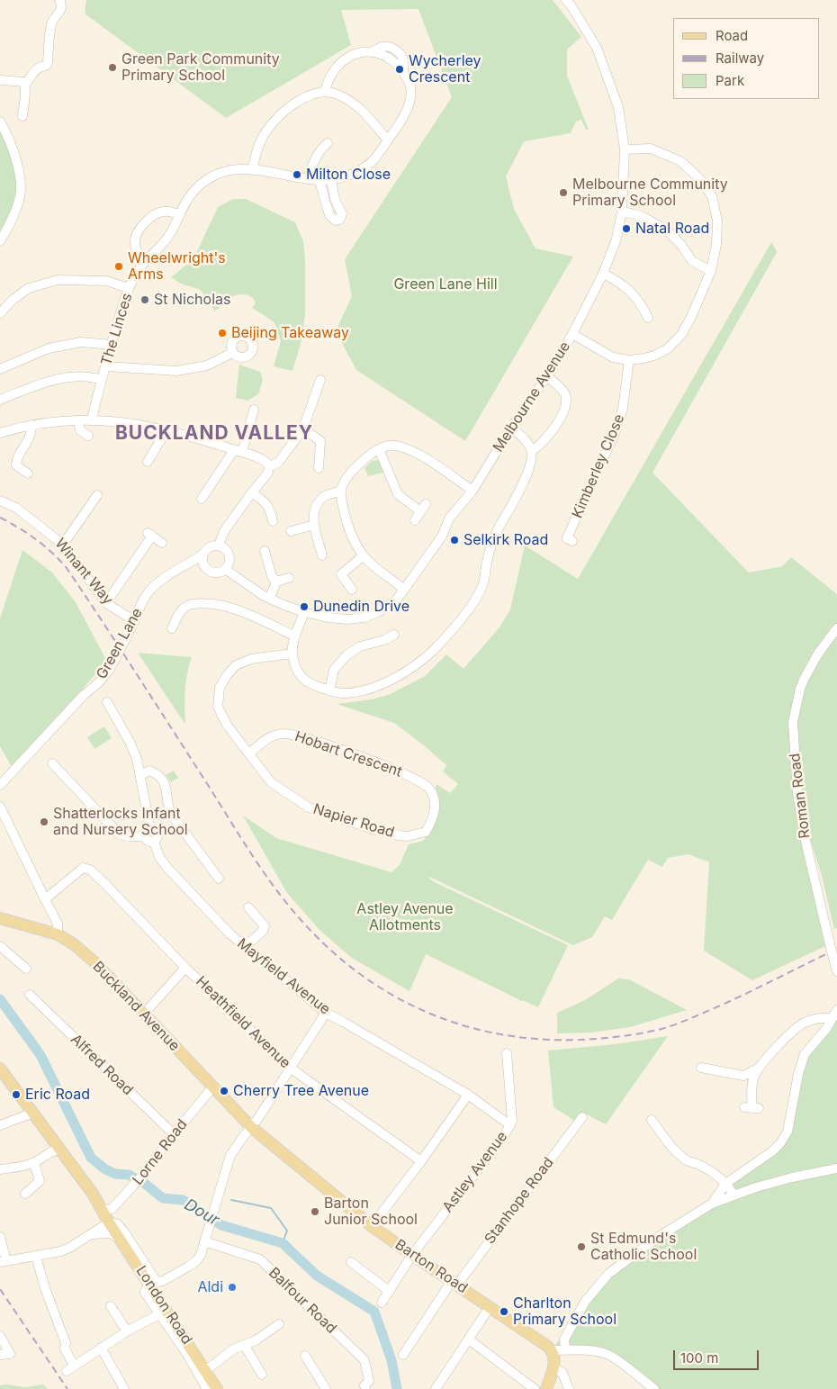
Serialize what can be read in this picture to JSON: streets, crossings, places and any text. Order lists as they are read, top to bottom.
{
  "streets": {
    "main road": ["Buckland Avenue", "Barton Road", "London Road"],
    "street": [
      "The Linces",
      "Melbourne Avenue",
      "Kimberley Close",
      "Winant Way",
      "Green Lane",
      "Hobart Crescent",
      "Roman Road",
      "Napier Road",
      "Mayfield Avenue",
      "Heathfield Avenue",
      "Alfred Road",
      "Lorne Road",
      "Astley Avenue",
      "Stanhope Road",
      "Balfour Road"
    ]
  },
  "crossings": [
    ["Melbourne Avenue", "Green Lane"],
    ["Winant Way", "Green Lane"],
    ["Hobart Crescent", "Napier Road"],
    ["Mayfield Avenue", "Astley Avenue"],
    ["Buckland Avenue", "Lorne Road"],
    ["Buckland Avenue", "Barton Road"],
    ["Alfred Road", "Lorne Road"],
    ["Lorne Road", "London Road"],
    ["Astley Avenue", "Barton Road"],
    ["Stanhope Road", "Barton Road"]
  ],
  "districts": ["BUCKLAND VALLEY"],
  "water": ["Dour"],
  "parks": ["Green Lane Hill", "Astley Avenue Allotments"],
  "places": [
    "Green Park Community Primary School",
    "Wycherley Crescent",
    "Milton Close",
    "Melbourne Community Primary School",
    "Natal Road",
    "Wheelwright's Arms",
    "St Nicholas",
    "Beijing Takeaway",
    "Selkirk Road",
    "Dunedin Drive",
    "Shatterlocks Infant and Nursery School",
    "Cherry Tree Avenue",
    "Eric Road",
    "Barton Junior School",
    "St Edmund's Catholic School",
    "Aldi",
    "Charlton Primary School"
  ],
  "legend": ["Road", "Railway", "Park"],
  "scale_bar": "100 m"
}
